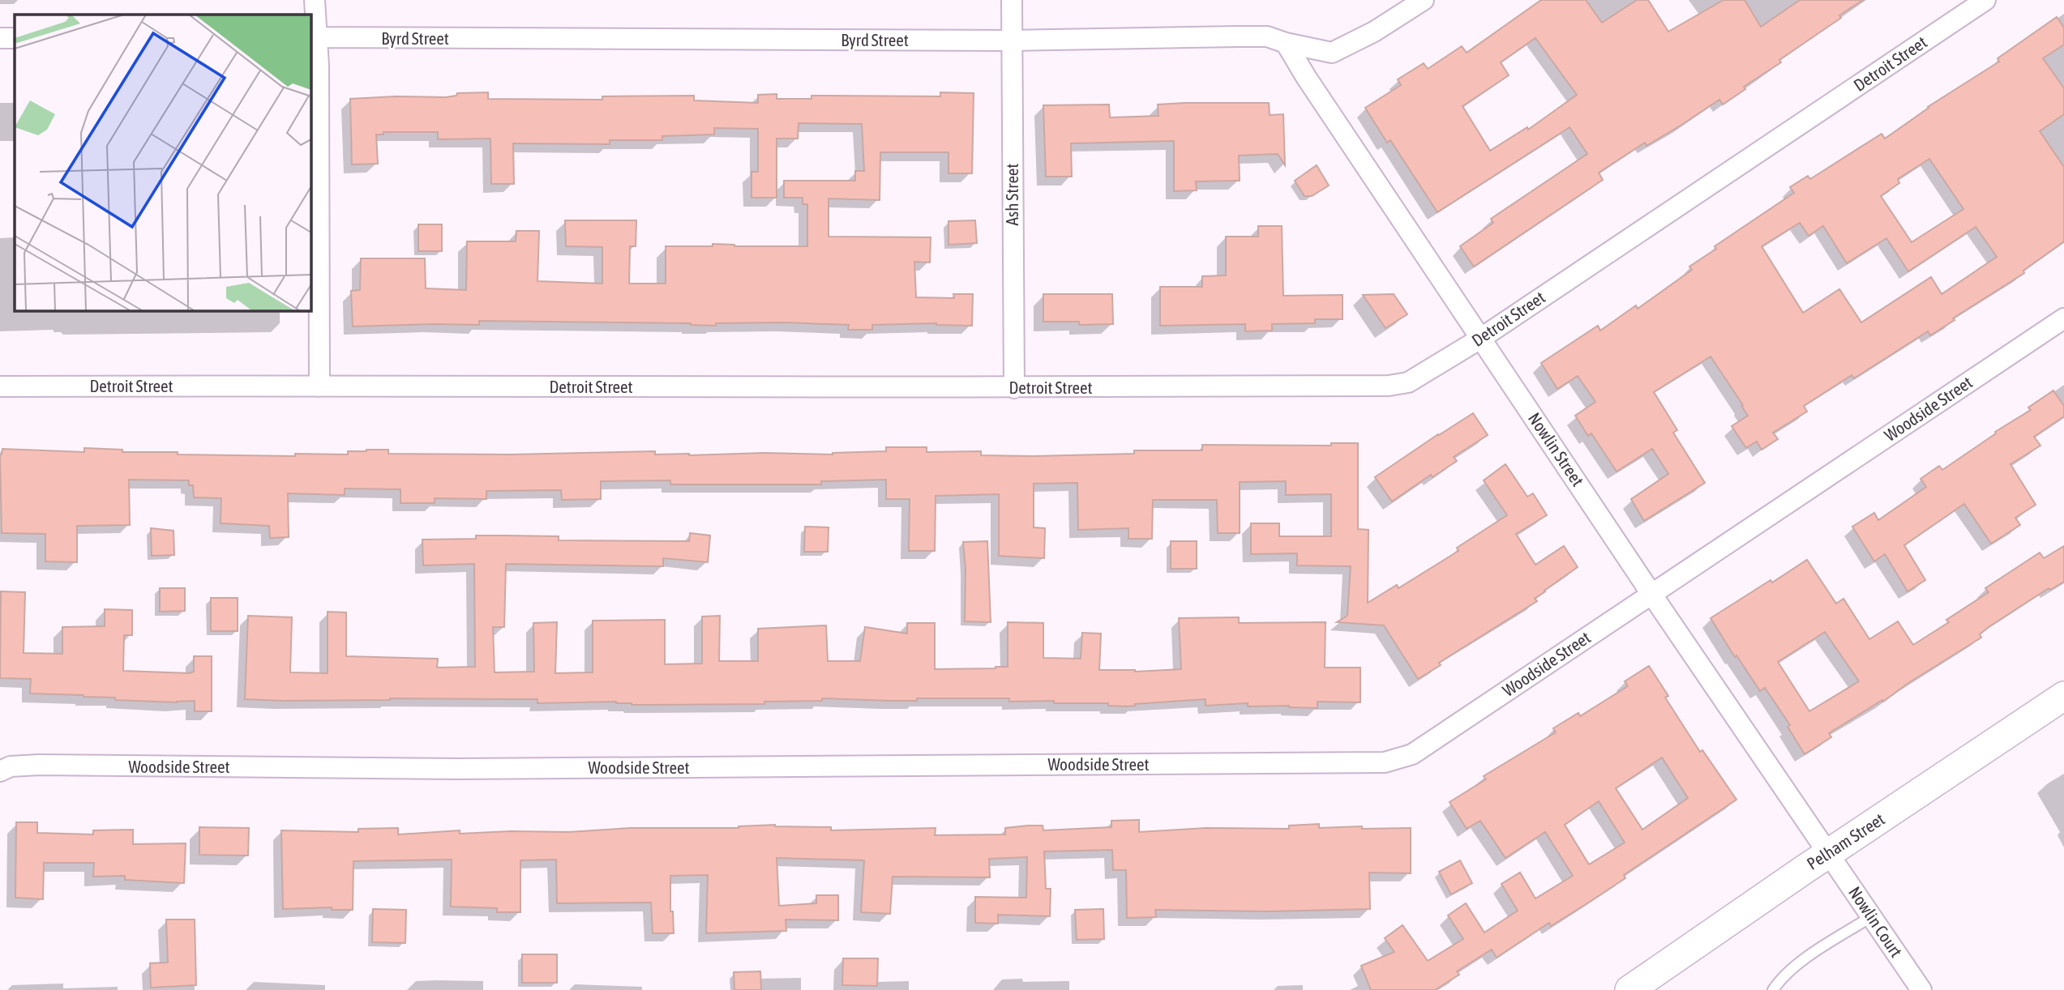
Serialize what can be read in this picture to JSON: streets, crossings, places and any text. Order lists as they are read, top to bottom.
{
  "streets": {
    "street": [
      "Byrd Street",
      "Detroit Street",
      "Ash Street",
      "Woodside Street",
      "Nowlin Street",
      "Pelham Street",
      "Nowlin Court"
    ]
  },
  "crossings": [
    ["Byrd Street", "Ash Street"],
    ["Byrd Street", "Nowlin Street"],
    ["Detroit Street", "Ash Street"],
    ["Detroit Street", "Nowlin Street"],
    ["Woodside Street", "Nowlin Street"],
    ["Nowlin Street", "Pelham Street"],
    ["Nowlin Street", "Nowlin Court"],
    ["Pelham Street", "Nowlin Court"]
  ]
}
